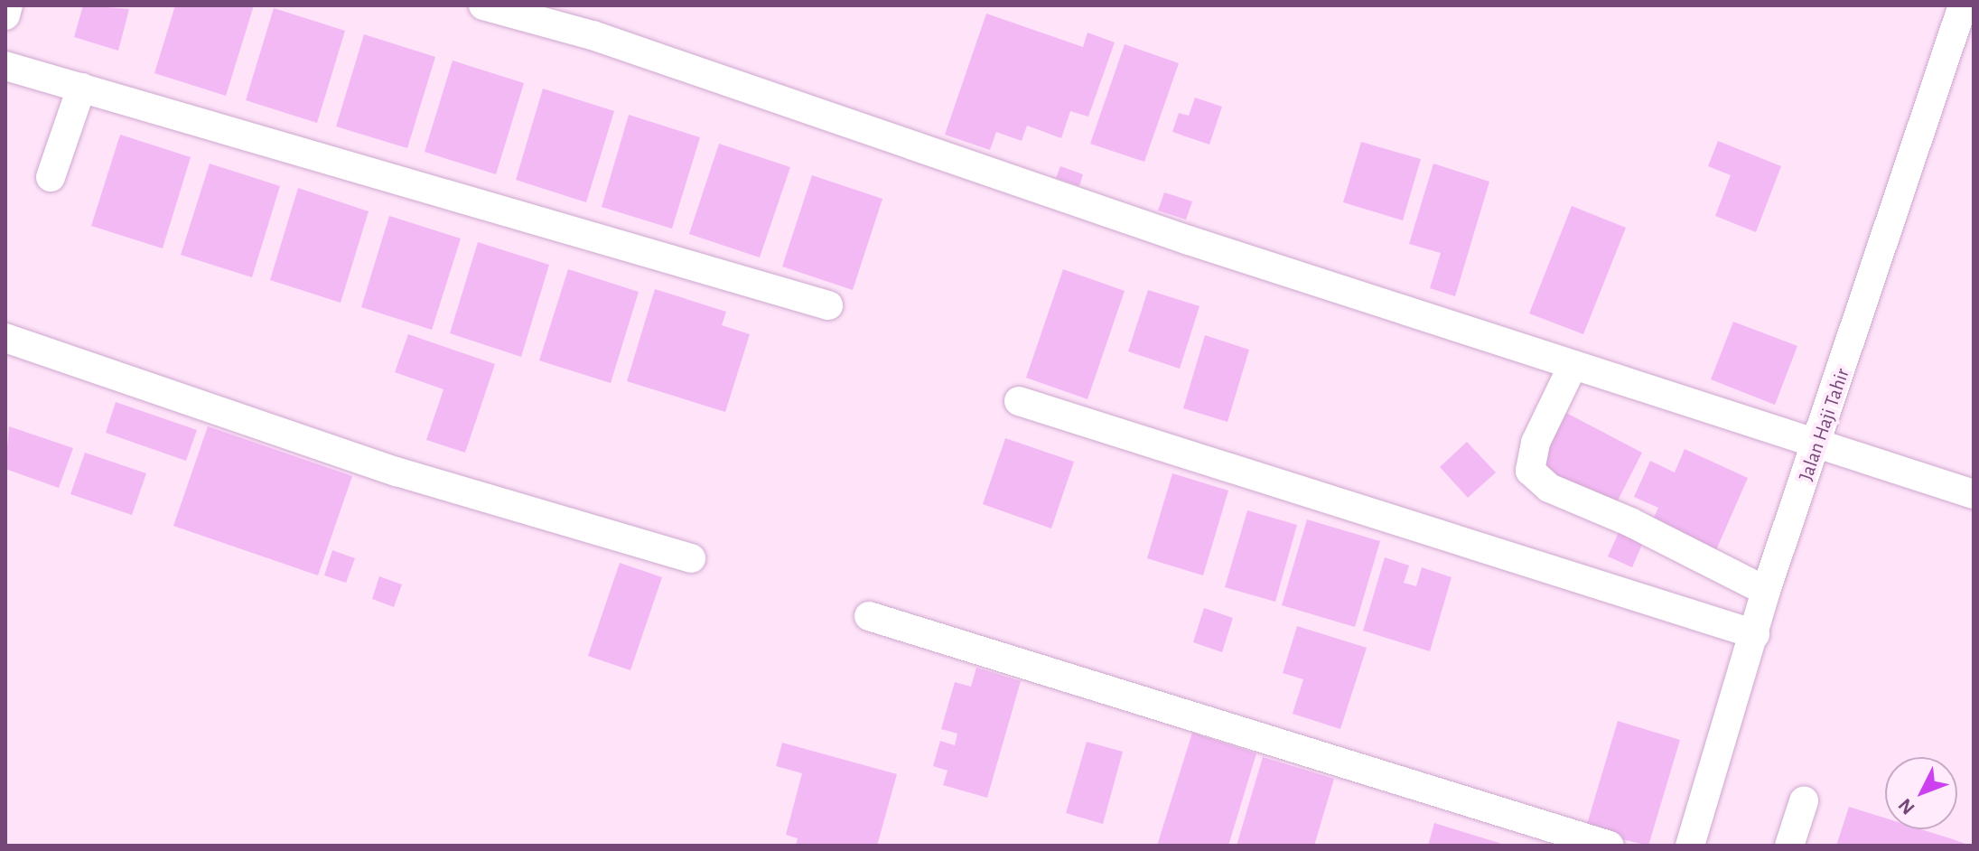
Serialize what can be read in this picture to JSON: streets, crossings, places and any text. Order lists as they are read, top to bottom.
{
  "streets": {
    "street": ["Jalan Haji Tahir"]
  },
  "north": "bottom left"
}
